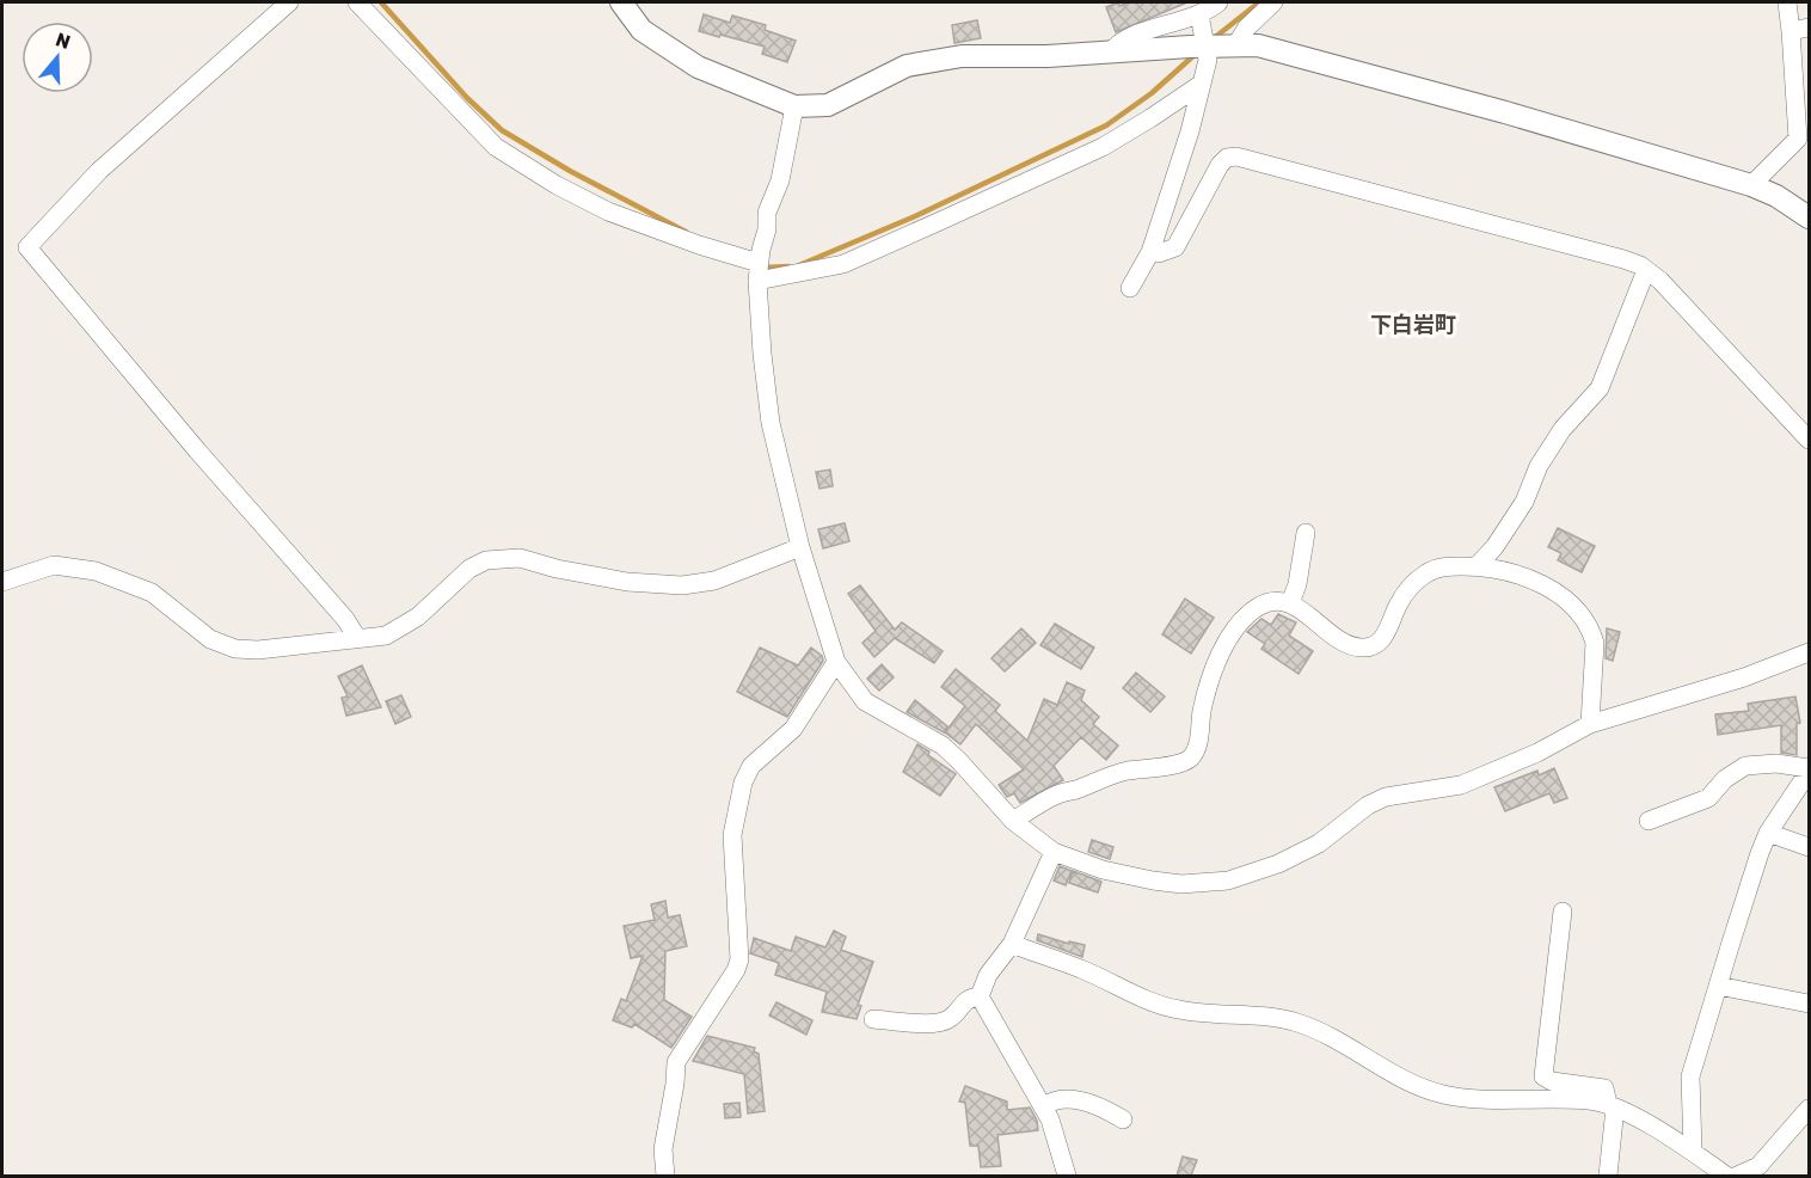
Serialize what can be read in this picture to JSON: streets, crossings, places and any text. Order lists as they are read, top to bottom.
{
  "districts": ["下白岩町"],
  "north": "top"
}
